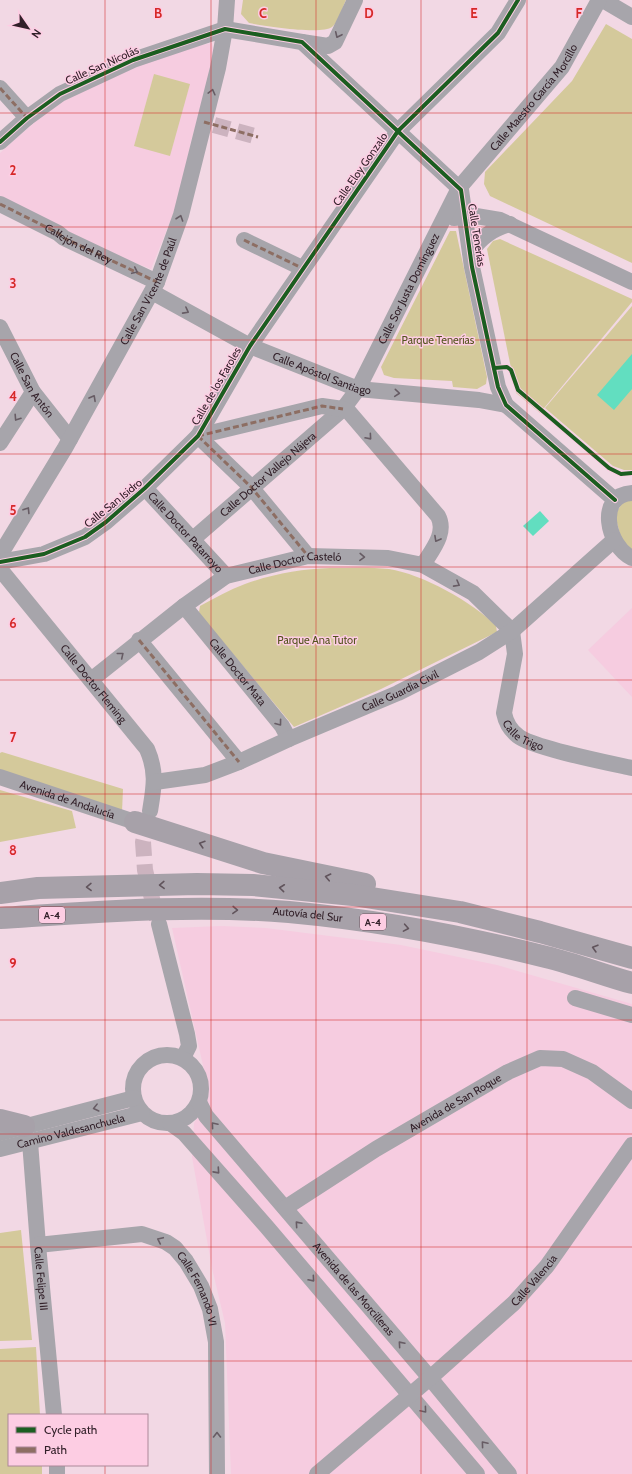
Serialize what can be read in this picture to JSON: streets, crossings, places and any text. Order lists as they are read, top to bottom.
{
  "streets": {
    "highway": ["A-4", "Autovía del Sur"],
    "street": [
      "Calle San Nicolás",
      "Calle Maestro García Morcillo",
      "Calle Eloy Gonzalo",
      "Calle Tenerías",
      "Callejón del Rey",
      "Calle Sor Justa Domínguez",
      "Calle San Vicente de Paúl",
      "Calle Apóstol Santiago",
      "Calle San Antón",
      "Calle de los Faroles",
      "Calle Doctor Vallejo Nájera",
      "Calle San Isidro",
      "Calle Doctor Patarroyo",
      "Calle Doctor Casteló",
      "Calle Doctor Mata",
      "Calle Doctor Fleming",
      "Calle Guardia Civil",
      "Calle Trigo",
      "Avenida de Andalucía",
      "Avenida de San Roque",
      "Camino Valdesanchuela",
      "Calle Felipe III",
      "Calle Valencia",
      "Avenida de las Morcilleras",
      "Calle Fernando VI"
    ]
  },
  "crossings": [
    ["Calle San Nicolás", "Calle San Vicente de Paúl"],
    ["Calle Maestro García Morcillo", "Calle Tenerías"],
    ["Calle Maestro García Morcillo", "Calle Sor Justa Domínguez"],
    ["Calle Eloy Gonzalo", "Calle Apóstol Santiago"],
    ["Calle Eloy Gonzalo", "Calle de los Faroles"],
    ["Calle Tenerías", "Calle Sor Justa Domínguez"],
    ["Calle Tenerías", "Calle Apóstol Santiago"],
    ["Callejón del Rey", "Calle San Vicente de Paúl"],
    ["Callejón del Rey", "Calle Apóstol Santiago"],
    ["Calle Sor Justa Domínguez", "Calle Apóstol Santiago"],
    ["Calle Sor Justa Domínguez", "Calle Doctor Vallejo Nájera"],
    ["Calle San Vicente de Paúl", "Calle Apóstol Santiago"],
    ["Calle San Vicente de Paúl", "Calle San Antón"],
    ["Calle Apóstol Santiago", "Calle de los Faroles"],
    ["Calle Apóstol Santiago", "Calle Doctor Vallejo Nájera"],
    ["Calle de los Faroles", "Calle San Isidro"],
    ["Calle Doctor Vallejo Nájera", "Calle Doctor Patarroyo"],
    ["Calle San Isidro", "Calle Doctor Patarroyo"],
    ["Calle Doctor Patarroyo", "Calle Doctor Casteló"],
    ["Calle Doctor Casteló", "Calle Doctor Mata"],
    ["Calle Doctor Casteló", "Calle Doctor Fleming"],
    ["Calle Doctor Casteló", "Calle Guardia Civil"],
    ["Calle Doctor Casteló", "Calle Trigo"],
    ["Calle Doctor Mata", "Calle Guardia Civil"],
    ["Calle Doctor Fleming", "Calle Guardia Civil"],
    ["Calle Doctor Fleming", "Avenida de Andalucía"],
    ["Calle Guardia Civil", "Calle Trigo"],
    ["Avenida de San Roque", "Avenida de las Morcilleras"],
    ["Camino Valdesanchuela", "Calle Felipe III"],
    ["Camino Valdesanchuela", "Avenida de las Morcilleras"],
    ["Calle Felipe III", "Calle Fernando VI"],
    ["Calle Valencia", "Avenida de las Morcilleras"]
  ],
  "one_way": [
    "Callejón del Rey",
    "Calle San Vicente de Paúl",
    "Calle Apóstol Santiago",
    "Calle Doctor Casteló"
  ],
  "parks": ["Parque Tenerías", "Parque Ana Tutor"],
  "legend": ["Cycle path", "Path"],
  "north": "bottom right",
  "grid": {
    "columns": [
      "B",
      "C",
      "D",
      "E",
      "F"
    ],
    "rows": [
      "2",
      "3",
      "4",
      "5",
      "6",
      "7",
      "8",
      "9"
    ]
  }
}
